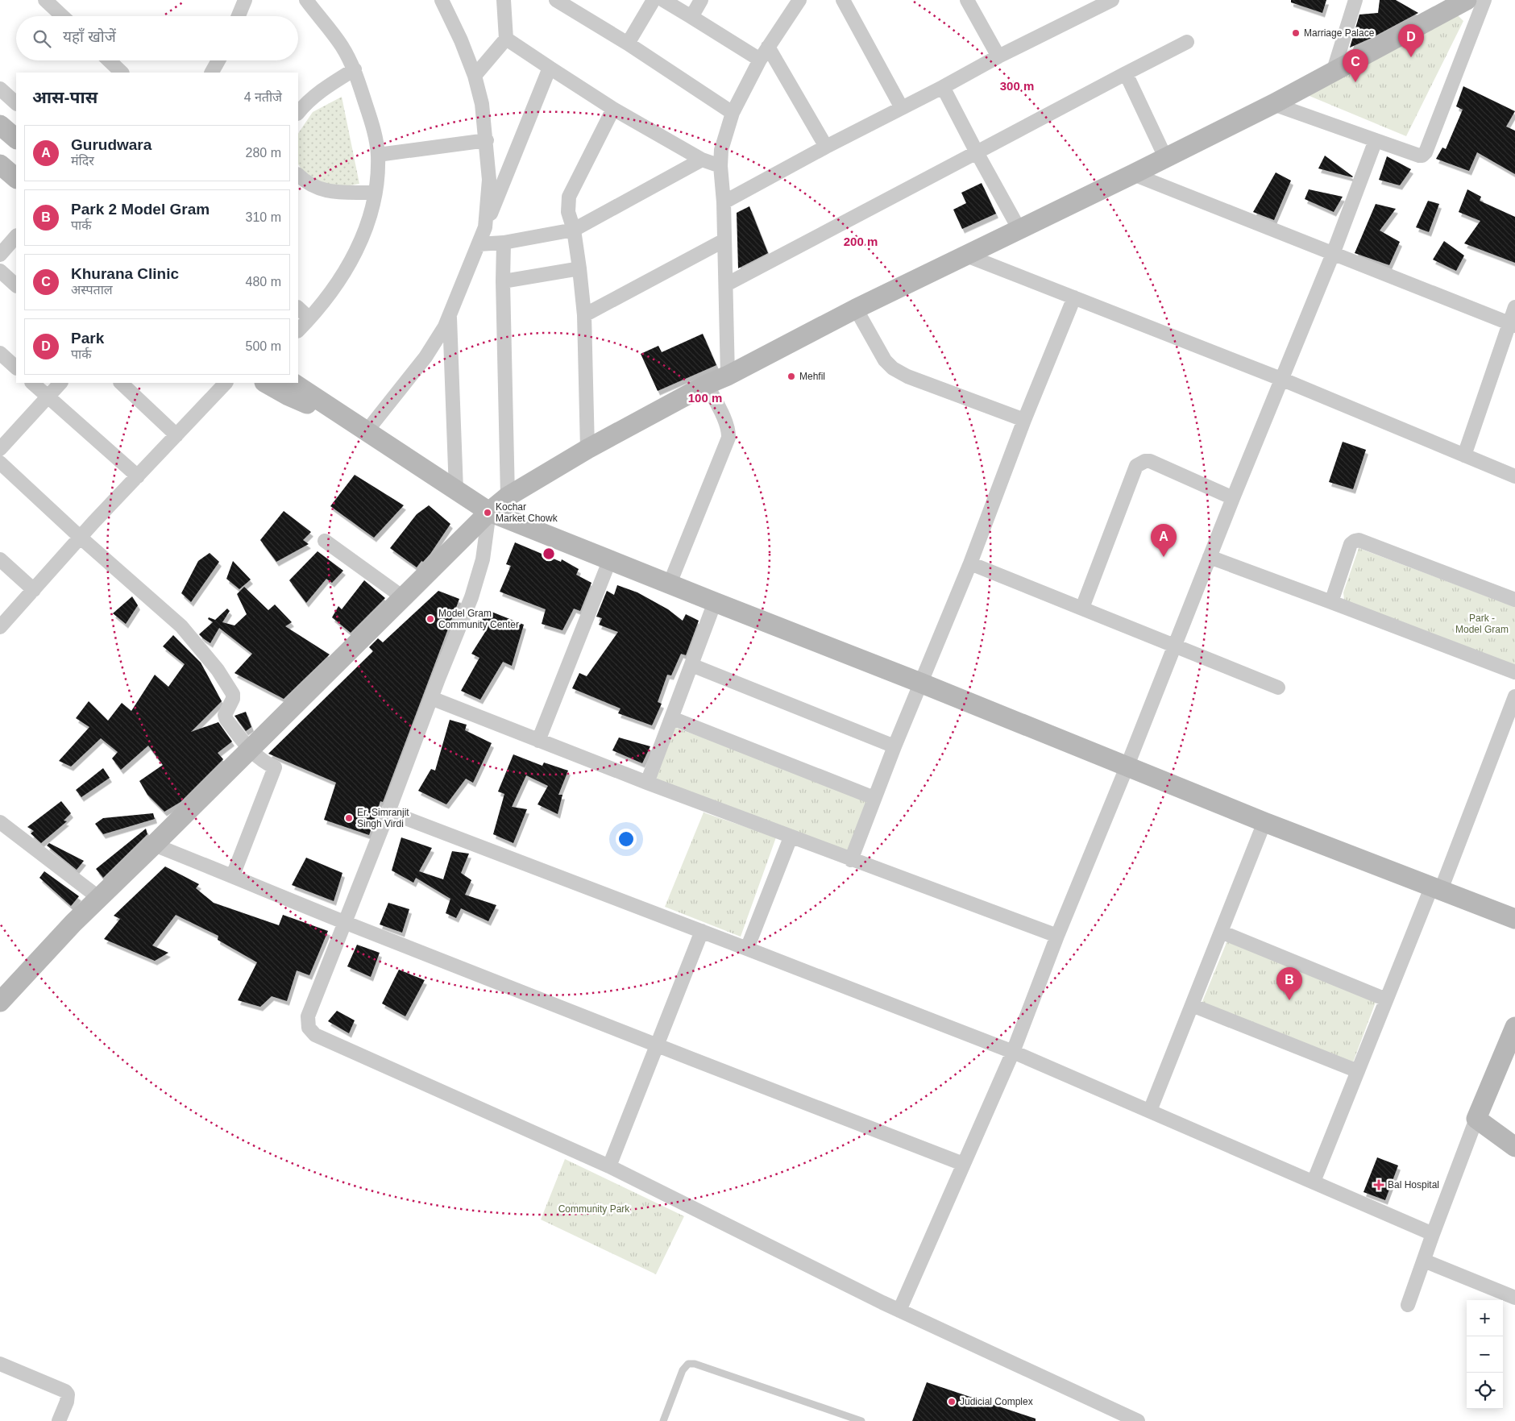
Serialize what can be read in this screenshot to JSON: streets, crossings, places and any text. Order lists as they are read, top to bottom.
{
  "parks": ["Park - Model Gram", "Community Park"],
  "places": {
    "other": [
      "Marriage Palace",
      "Mehfil",
      "Kochar Market Chowk",
      "Model Gram Community Center",
      "Er. Simranjit Singh Virdi",
      "Judicial Complex"
    ],
    "health": ["Bal Hospital"]
  },
  "page": {
    "search": "यहाँ खोजें",
    "pins": [
      "D",
      "C",
      "A",
      "B"
    ],
    "heading": ["आस-पास", "4 नतीजे"],
    "list": [
      {
        "mark": "A",
        "name": "Gurudwara",
        "note": "मंदिर",
        "value": "280 m"
      },
      {
        "mark": "B",
        "name": "Park 2 Model Gram",
        "note": "पार्क",
        "value": "310 m"
      },
      {
        "mark": "C",
        "name": "Khurana Clinic",
        "note": "अस्पताल",
        "value": "480 m"
      },
      {
        "mark": "D",
        "name": "Park",
        "note": "पार्क",
        "value": "500 m"
      }
    ],
    "map_buttons": ["+", "−"]
  },
  "rings": ["300 m", "200 m", "100 m"]
}
